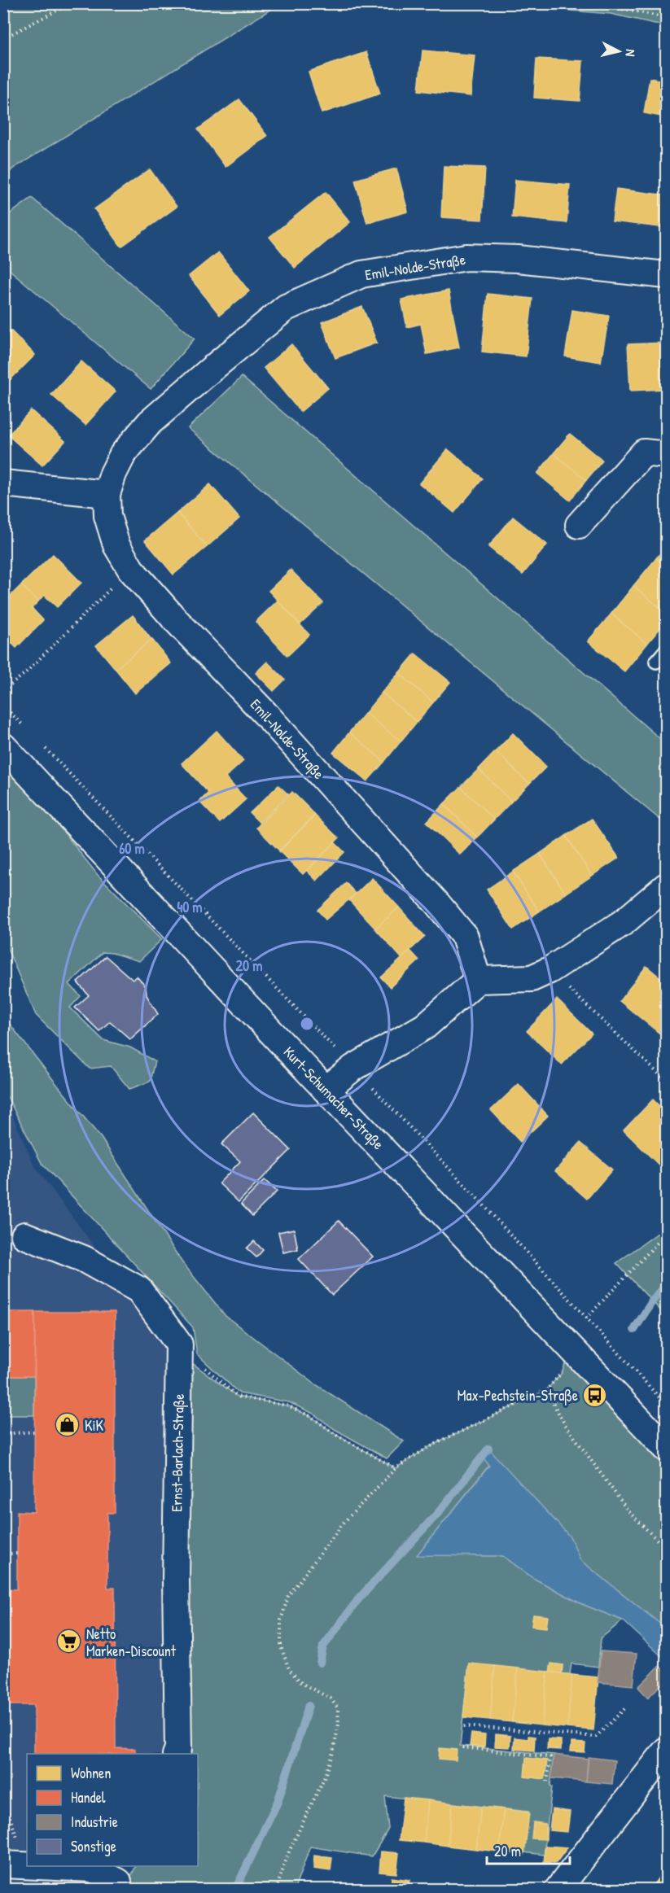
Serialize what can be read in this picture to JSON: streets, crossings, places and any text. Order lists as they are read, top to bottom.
{
  "streets": {
    "street": ["Emil-Nolde-Straße", "Kurt-Schumacher-Straße", "Ernst-Barlach-Straße"]
  },
  "places": {
    "bus stop": ["Max-Pechstein-Straße"],
    "shop": ["KiK"],
    "supermarket": ["Netto Marken-Discount"]
  },
  "legend": [
    "Wohnen",
    "Handel",
    "Industrie",
    "Sonstige"
  ],
  "scale_bar": "20 m",
  "north": "right",
  "rings": ["60 m", "40 m", "20 m"]
}
